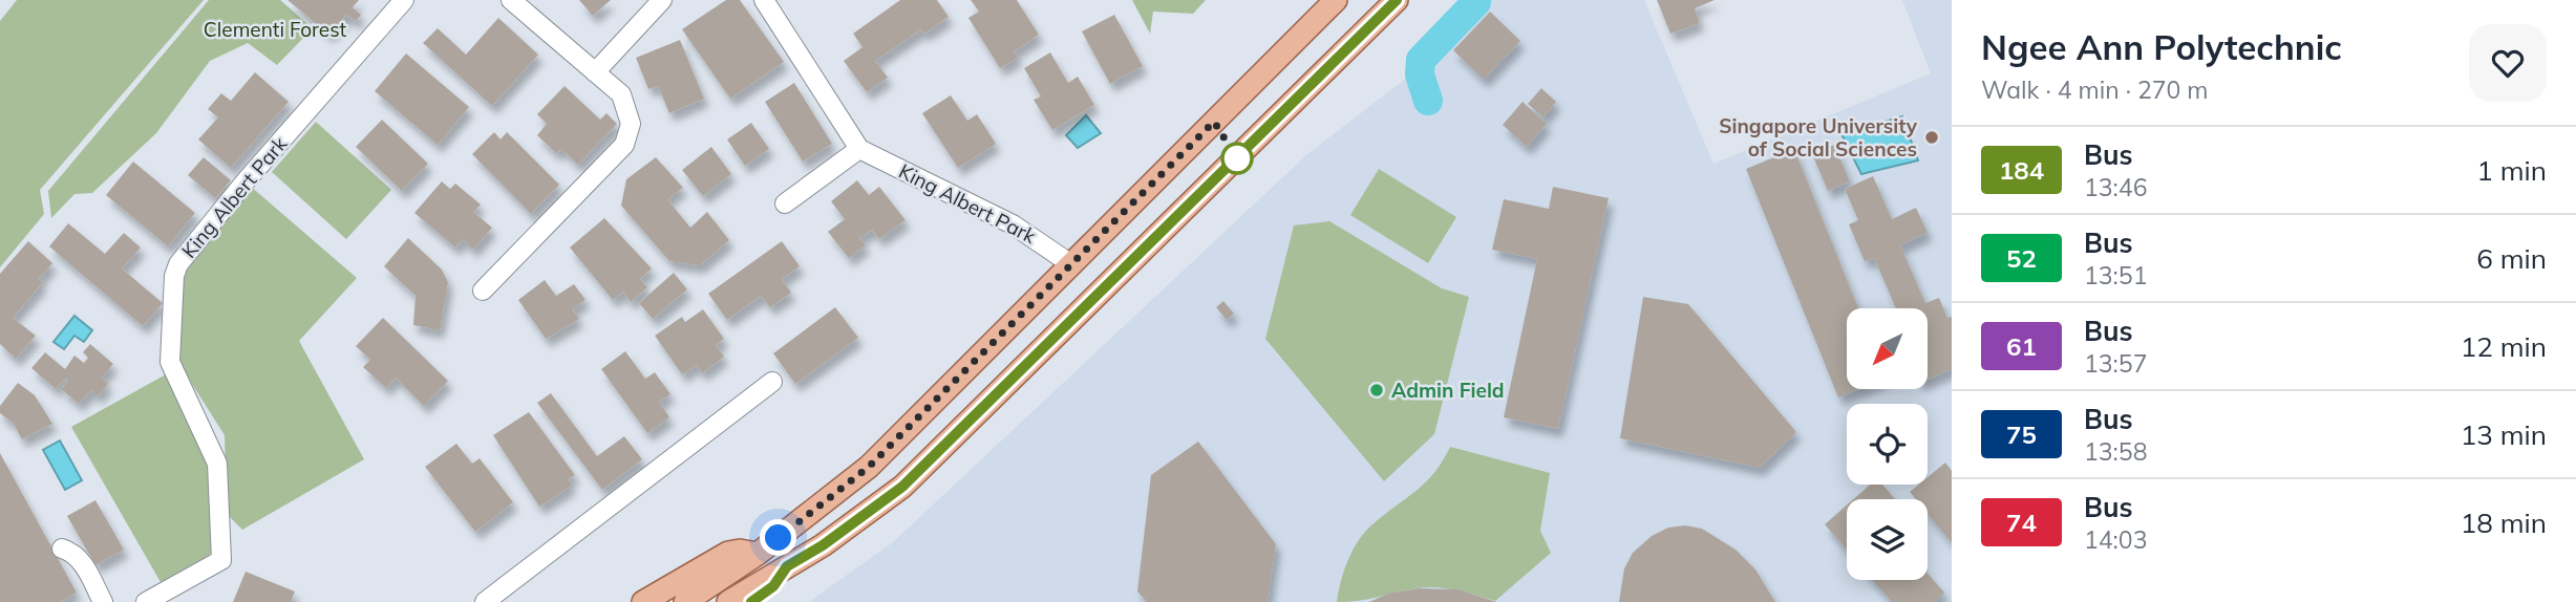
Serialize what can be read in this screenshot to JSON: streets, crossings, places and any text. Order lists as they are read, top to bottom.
{
  "streets": {
    "street": ["King Albert Park"]
  },
  "parks": ["Clementi Forest"],
  "places": ["Singapore University of Social Sciences", "Admin Field"],
  "lines": ["bus line 184"],
  "north": "bottom left",
  "page": {
    "heading": ["Ngee Ann Polytechnic", "Walk · 4 min · 270 m"],
    "list": [
      {
        "mark": "184",
        "name": "Bus",
        "note": "13:46",
        "value": "1 min"
      },
      {
        "mark": "52",
        "name": "Bus",
        "note": "13:51",
        "value": "6 min"
      },
      {
        "mark": "61",
        "name": "Bus",
        "note": "13:57",
        "value": "12 min"
      },
      {
        "mark": "75",
        "name": "Bus",
        "note": "13:58",
        "value": "13 min"
      },
      {
        "mark": "74",
        "name": "Bus",
        "note": "14:03",
        "value": "18 min"
      }
    ]
  }
}
